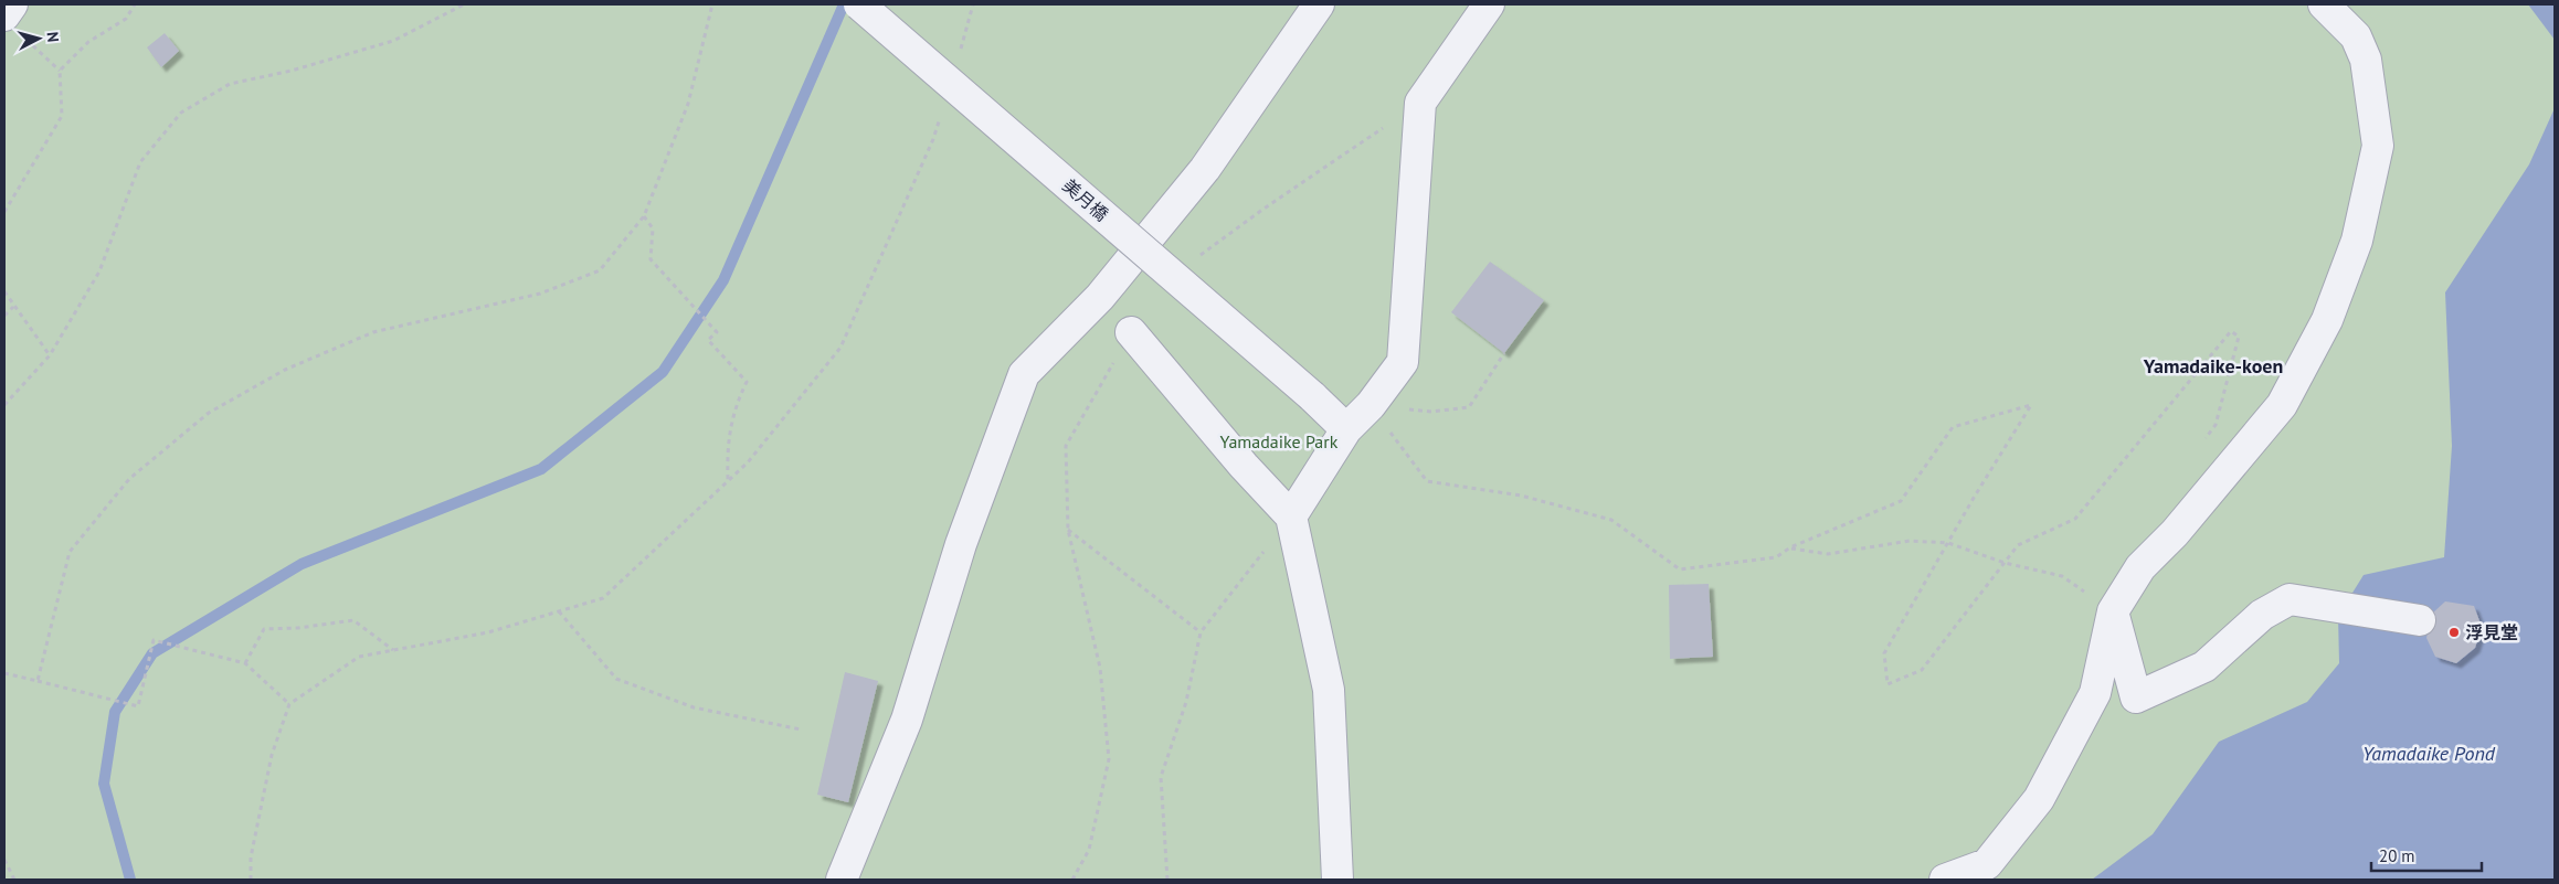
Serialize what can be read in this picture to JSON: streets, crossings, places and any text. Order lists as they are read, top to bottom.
{
  "streets": {
    "street": ["美月橋"]
  },
  "districts": ["Yamadaike-koen"],
  "water": ["Yamadaike Pond"],
  "parks": ["Yamadaike Park"],
  "places": ["浮見堂"],
  "scale_bar": "20 m",
  "north": "right"
}
